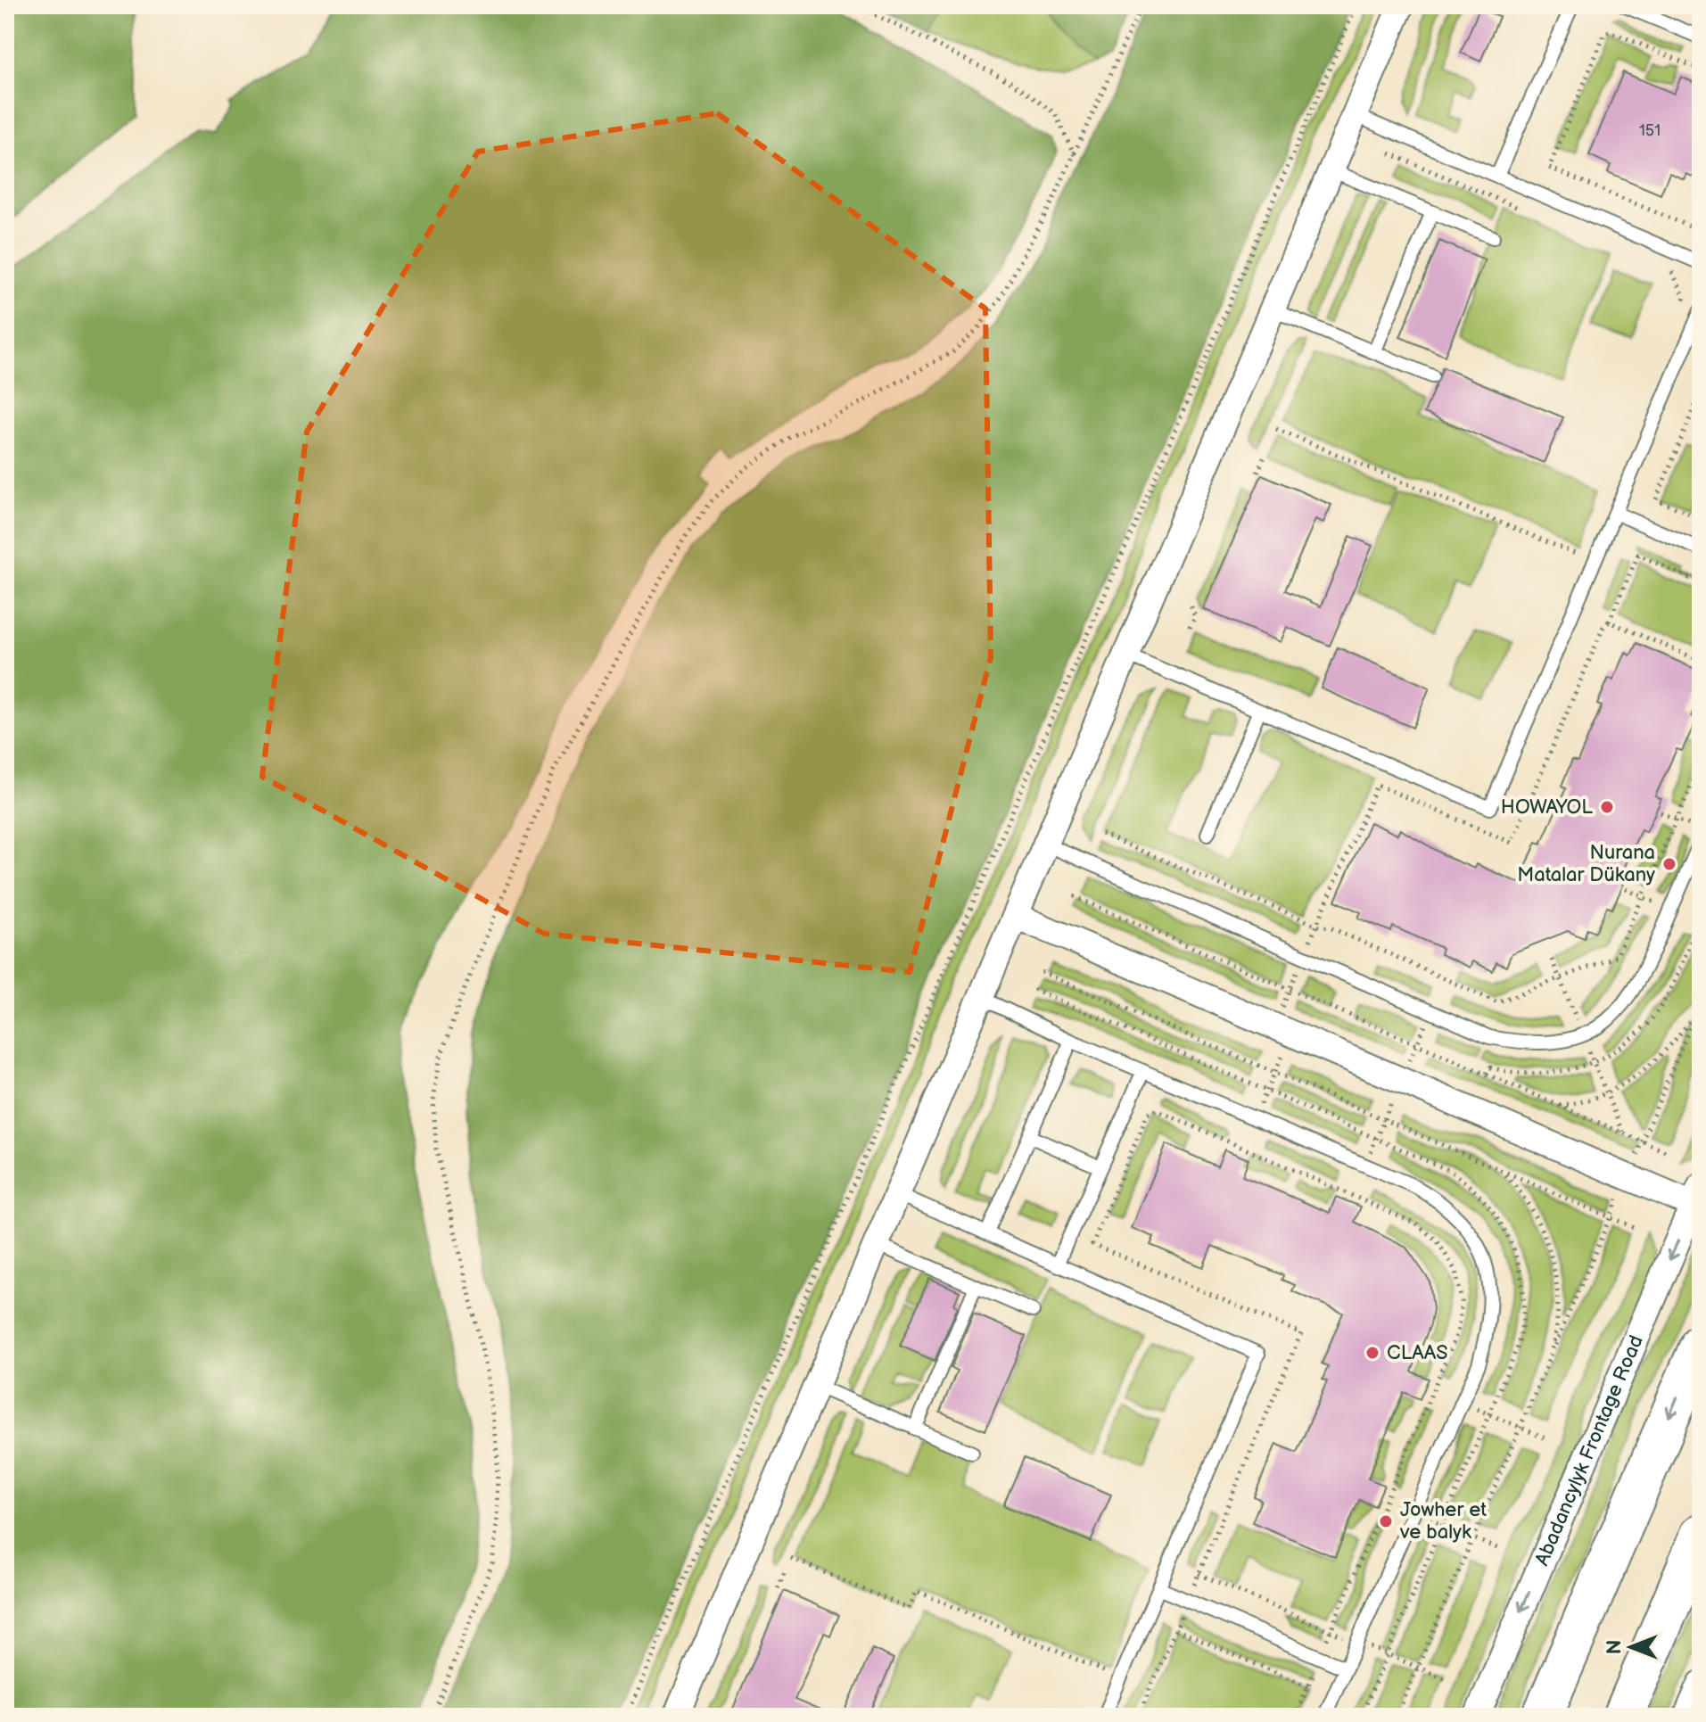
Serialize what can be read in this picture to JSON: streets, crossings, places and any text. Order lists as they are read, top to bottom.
{
  "streets": {
    "street": ["Abadancylyk Frontage Road"]
  },
  "one_way": ["Abadancylyk Frontage Road"],
  "places": [
    "HOWAYOL",
    "Nurana Matalar Dükany",
    "CLAAS",
    "Jowher et ve balyk"
  ],
  "house_numbers": ["151"],
  "north": "left"
}
